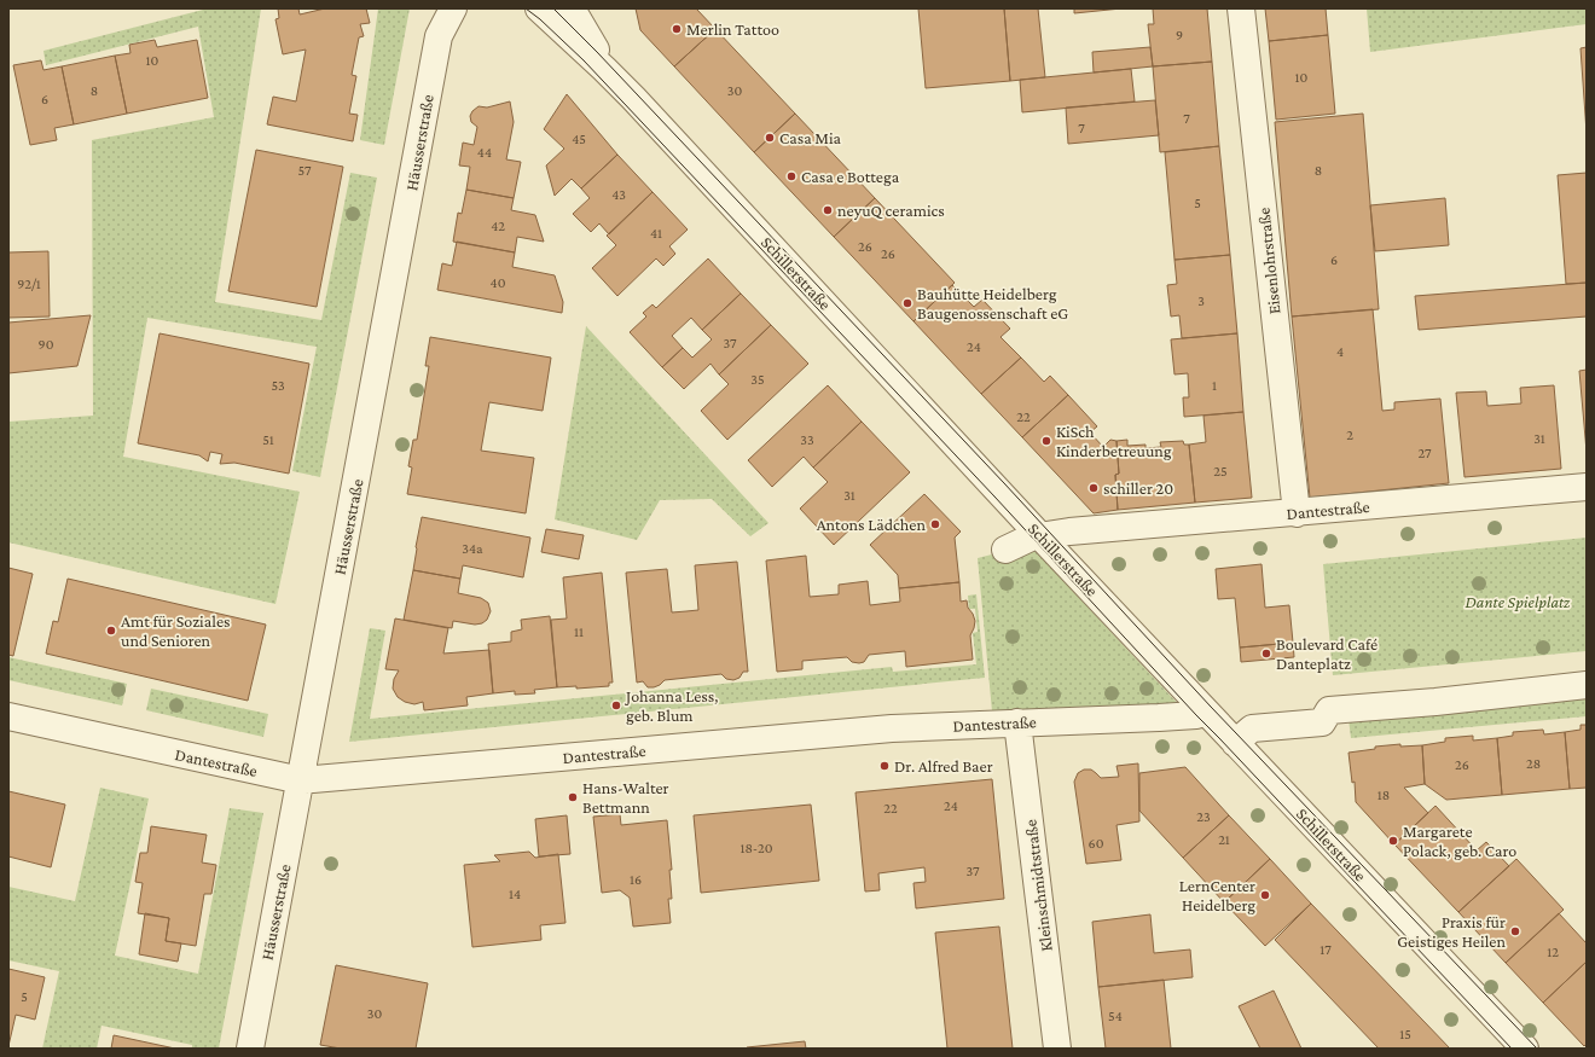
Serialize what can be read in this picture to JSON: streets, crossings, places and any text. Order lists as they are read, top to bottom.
{
  "streets": {
    "street": [
      "Häusserstraße",
      "Eisenlohrstraße",
      "Schillerstraße",
      "Dantestraße",
      "Kleinschmidtstraße"
    ]
  },
  "crossings": [
    ["Häusserstraße", "Dantestraße"],
    ["Eisenlohrstraße", "Dantestraße"],
    ["Schillerstraße", "Dantestraße"],
    ["Dantestraße", "Kleinschmidtstraße"]
  ],
  "parks": ["Dante Spielplatz"],
  "places": [
    "Merlin Tattoo",
    "Casa Mia",
    "Casa e Bottega",
    "neyuQ ceramics",
    "Bauhütte Heidelberg Baugenossenschaft eG",
    "KiSch Kinderbetreuung",
    "schiller 20",
    "Antons Lädchen",
    "Amt für Soziales und Senioren",
    "Boulevard Café Danteplatz",
    "Johanna Less, geb. Blum",
    "Dr. Alfred Baer",
    "Hans-Walter Bettmann",
    "Margarete Polack, geb. Caro",
    "LernCenter Heidelberg",
    "Praxis für Geistiges Heilen"
  ],
  "house_numbers": [
    "9",
    "10",
    "10",
    "8",
    "30",
    "6",
    "7",
    "7",
    "45",
    "44",
    "57",
    "8",
    "43",
    "5",
    "42",
    "41",
    "26",
    "26",
    "6",
    "40",
    "92/1",
    "3",
    "37",
    "90",
    "24",
    "4",
    "35",
    "53",
    "1",
    "22",
    "2",
    "31",
    "51",
    "33",
    "27",
    "25",
    "31",
    "34a",
    "11",
    "28",
    "26",
    "18",
    "24",
    "22",
    "23",
    "21",
    "60",
    "18-20",
    "37",
    "16",
    "14",
    "17",
    "12",
    "5",
    "30",
    "54",
    "15"
  ]
}
